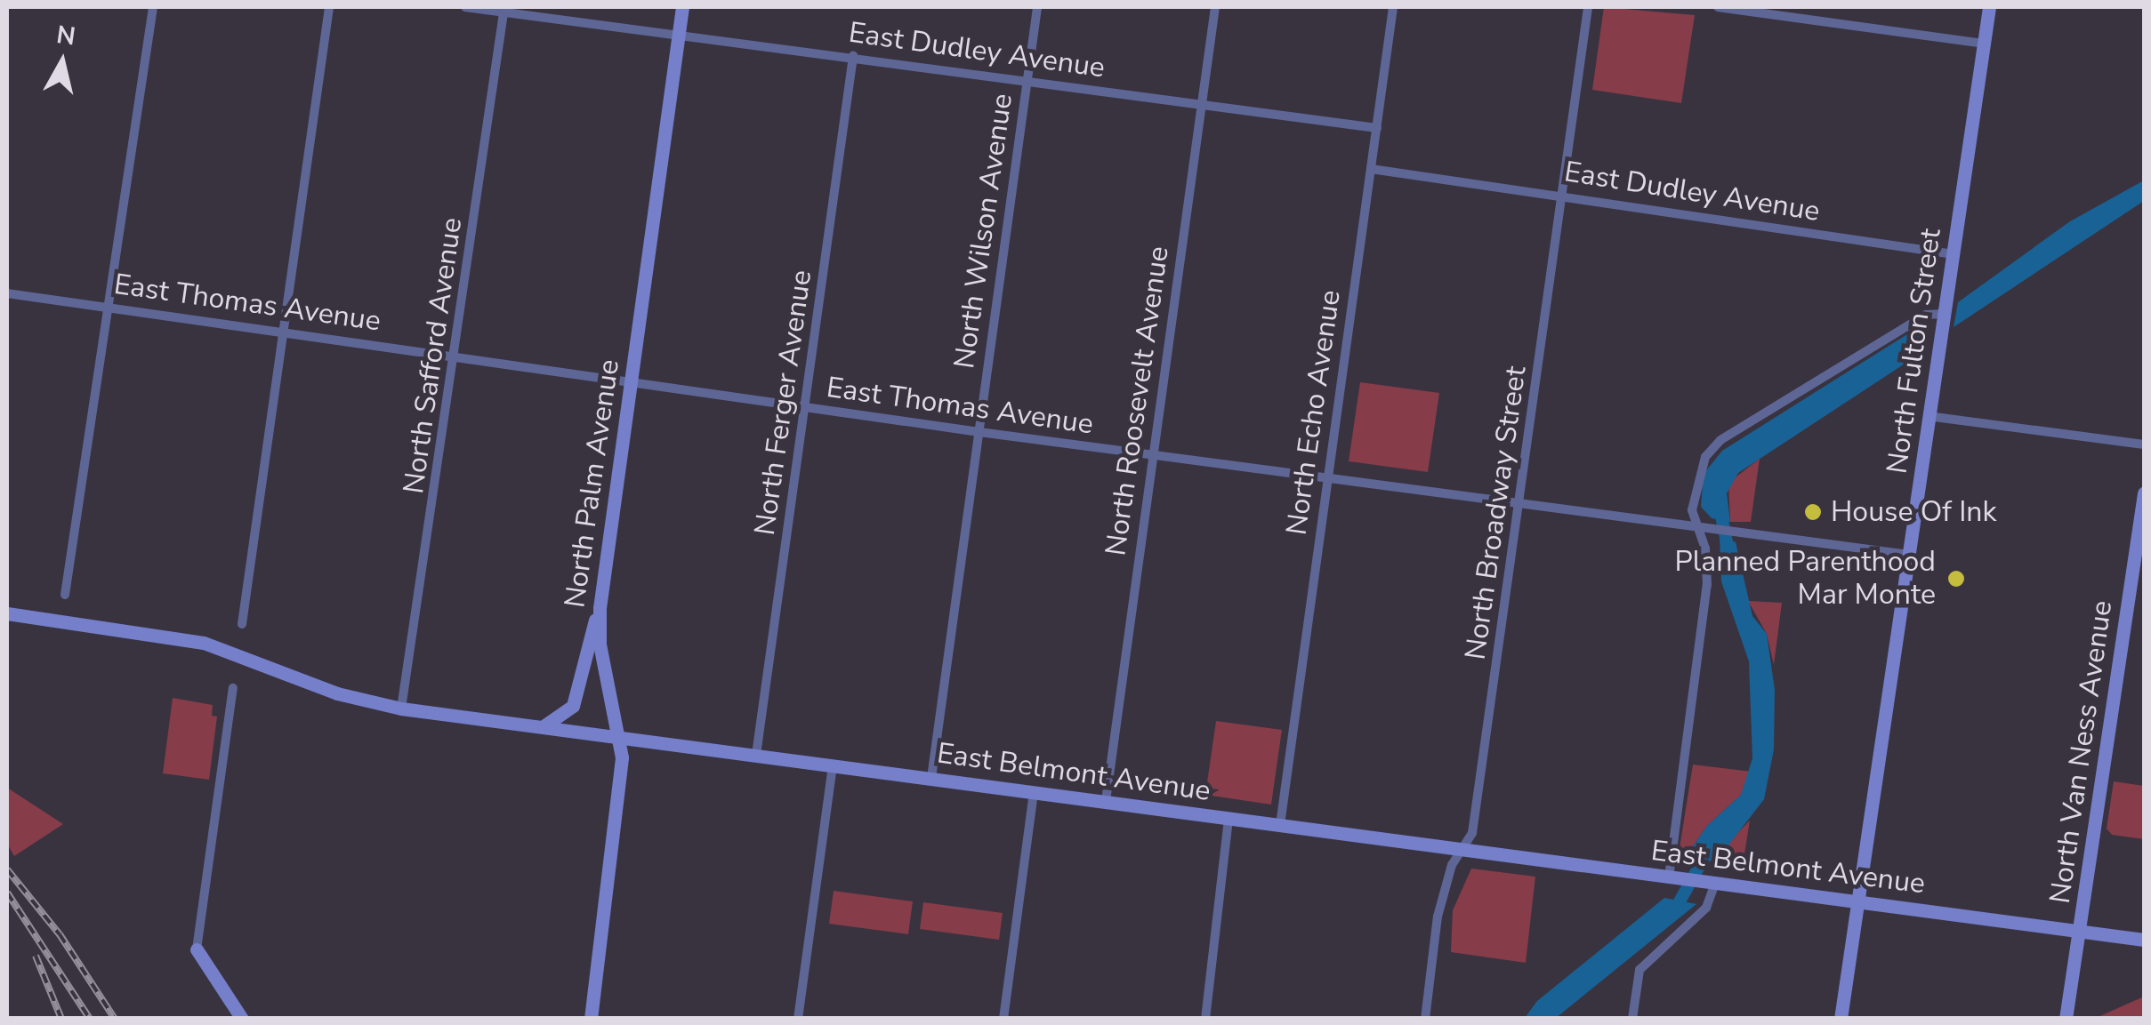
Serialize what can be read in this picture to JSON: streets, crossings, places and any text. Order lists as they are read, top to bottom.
{
  "streets": {
    "main road": [
      "North Fulton Street",
      "North Palm Avenue",
      "North Van Ness Avenue",
      "East Belmont Avenue"
    ],
    "street": [
      "East Dudley Avenue",
      "North Wilson Avenue",
      "East Thomas Avenue",
      "North Safford Avenue",
      "North Roosevelt Avenue",
      "North Ferger Avenue",
      "North Echo Avenue",
      "North Broadway Street"
    ]
  },
  "crossings": [
    ["East Dudley Avenue", "North Wilson Avenue"],
    ["East Dudley Avenue", "North Fulton Street"],
    ["East Dudley Avenue", "North Safford Avenue"],
    ["East Dudley Avenue", "North Roosevelt Avenue"],
    ["East Dudley Avenue", "North Ferger Avenue"],
    ["East Dudley Avenue", "North Echo Avenue"],
    ["East Dudley Avenue", "North Palm Avenue"],
    ["East Dudley Avenue", "North Broadway Street"],
    ["North Wilson Avenue", "East Thomas Avenue"],
    ["North Wilson Avenue", "East Belmont Avenue"],
    ["East Thomas Avenue", "North Fulton Street"],
    ["East Thomas Avenue", "North Safford Avenue"],
    ["East Thomas Avenue", "North Roosevelt Avenue"],
    ["East Thomas Avenue", "North Ferger Avenue"],
    ["East Thomas Avenue", "North Echo Avenue"],
    ["East Thomas Avenue", "North Palm Avenue"],
    ["East Thomas Avenue", "North Broadway Street"],
    ["North Fulton Street", "East Belmont Avenue"],
    ["North Safford Avenue", "East Belmont Avenue"],
    ["North Roosevelt Avenue", "East Belmont Avenue"],
    ["North Ferger Avenue", "East Belmont Avenue"],
    ["North Echo Avenue", "East Belmont Avenue"],
    ["North Palm Avenue", "East Belmont Avenue"],
    ["North Broadway Street", "East Belmont Avenue"],
    ["North Van Ness Avenue", "East Belmont Avenue"]
  ],
  "places": ["House Of Ink", "Planned Parenthood Mar Monte"],
  "north": "top"
}
